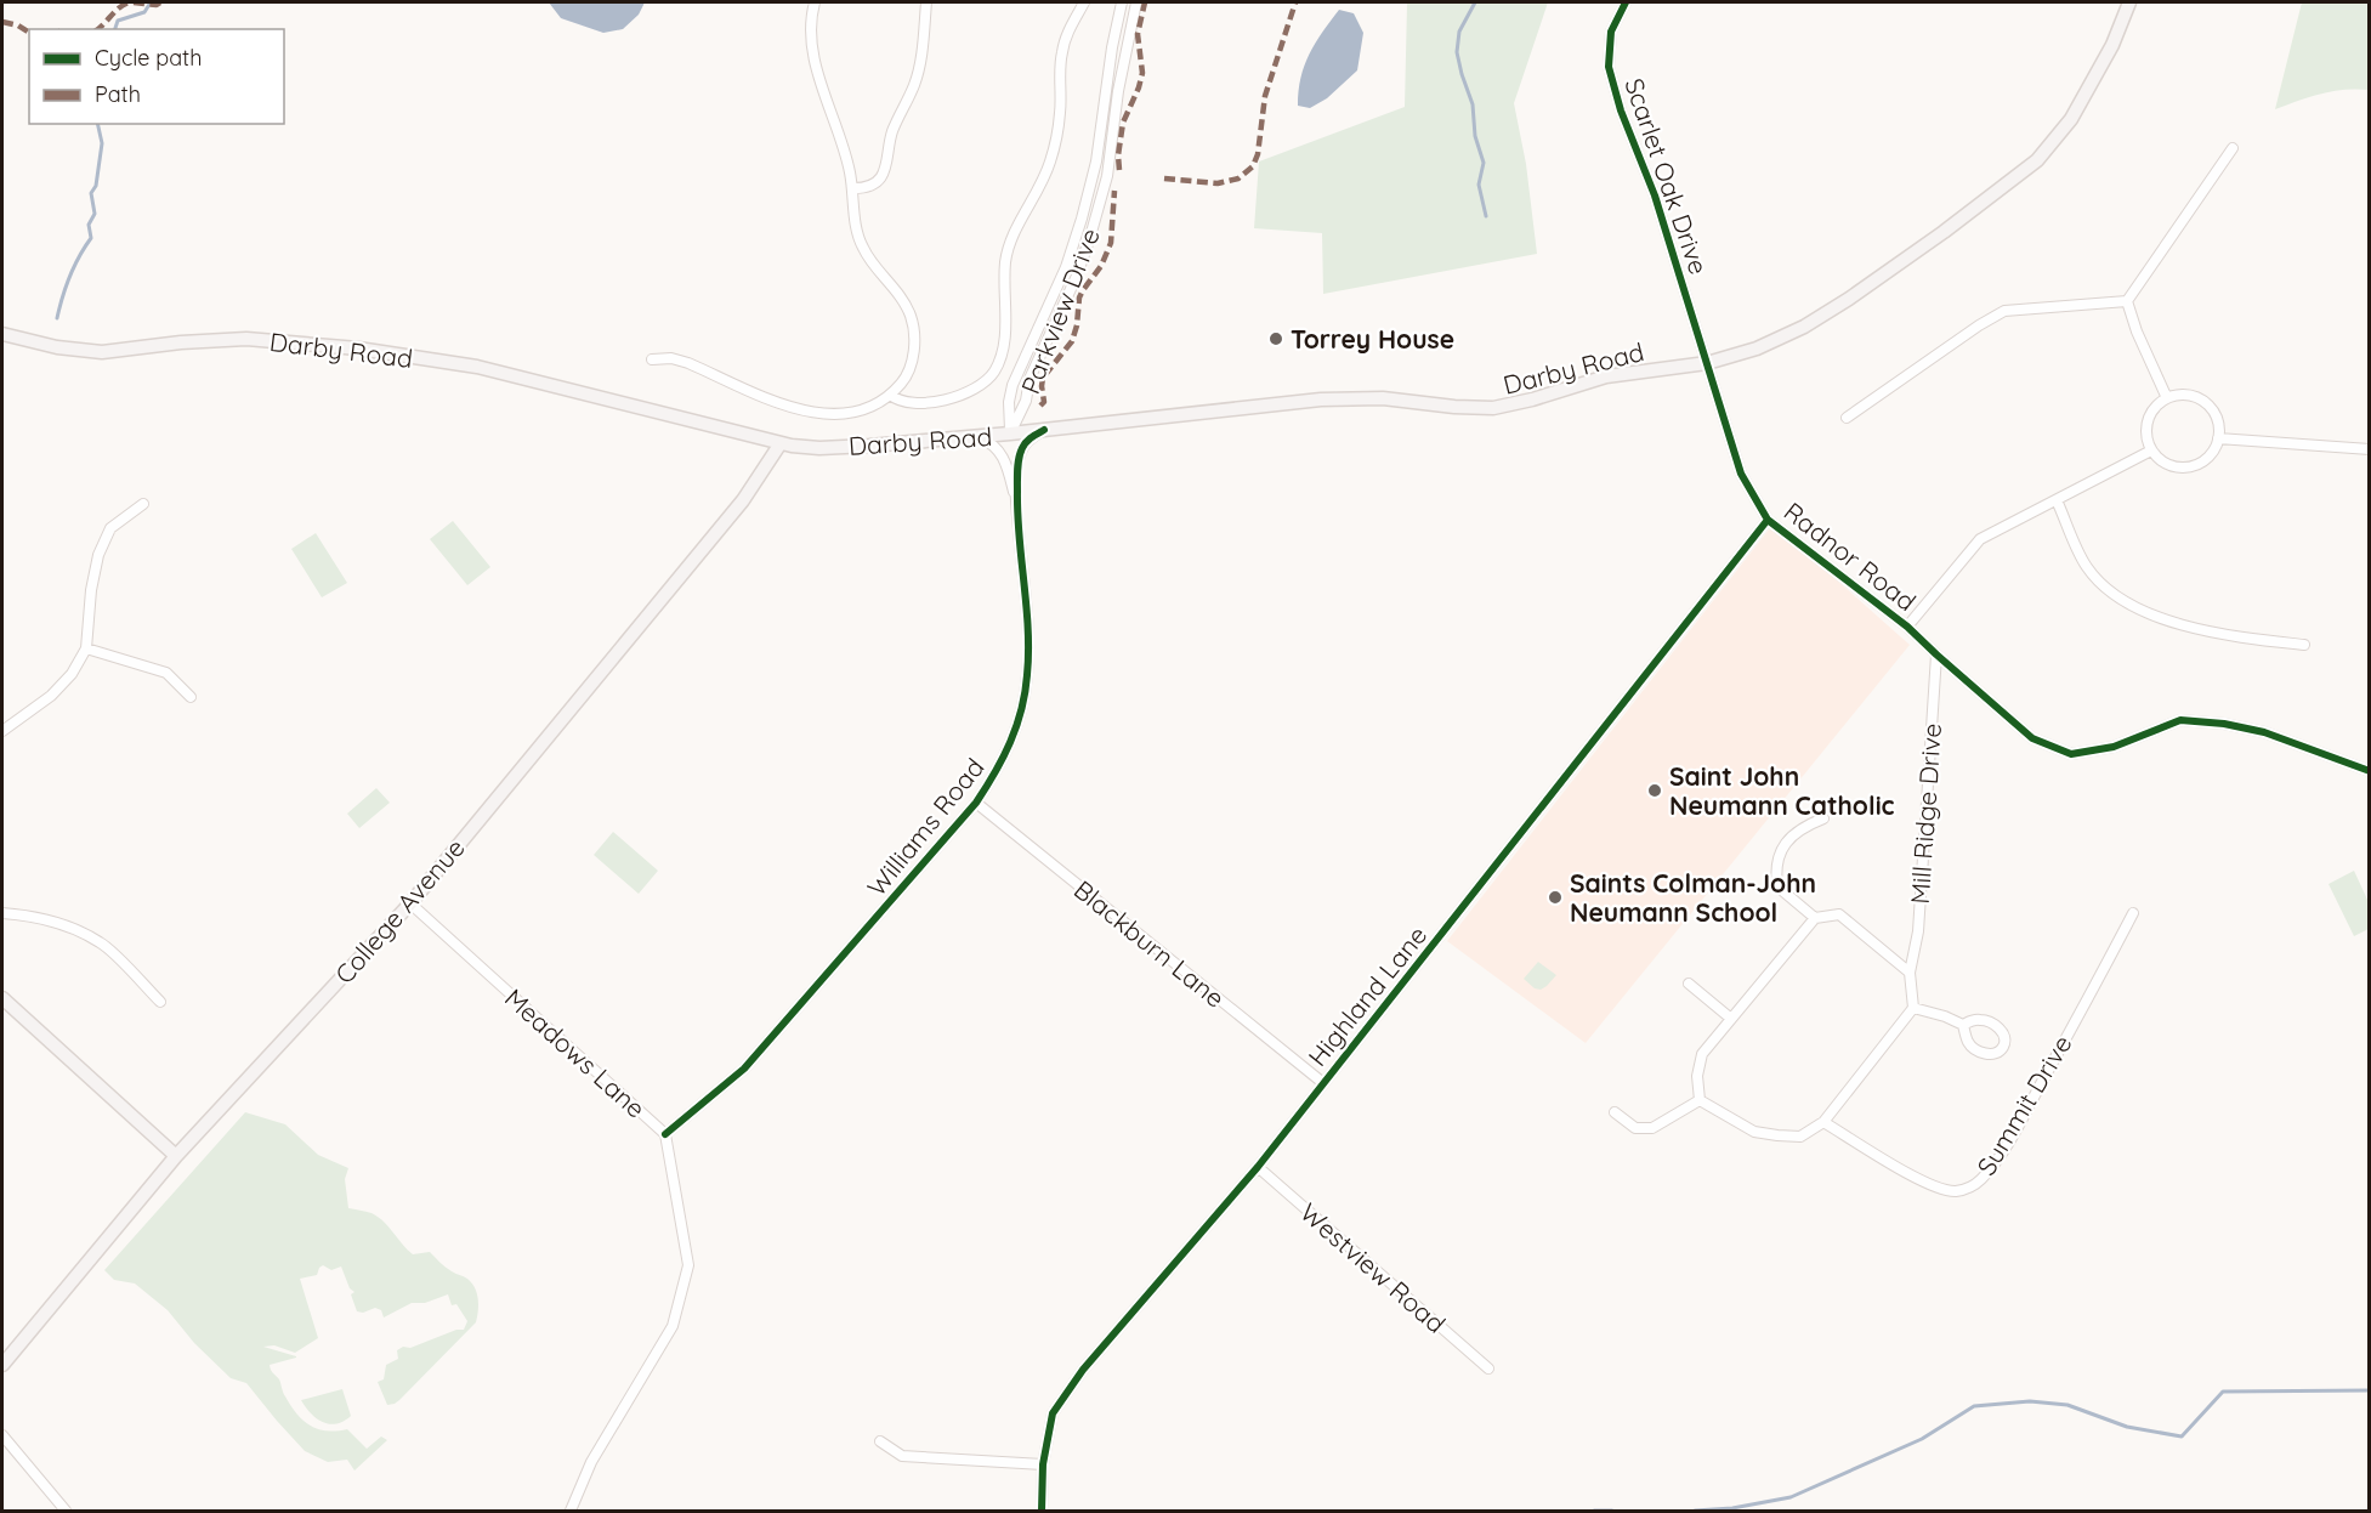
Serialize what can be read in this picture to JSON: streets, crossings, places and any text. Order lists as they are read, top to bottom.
{
  "streets": {
    "main road": ["Darby Road", "College Avenue"],
    "street": [
      "Scarlet Oak Drive",
      "Parkview Drive",
      "Radnor Road",
      "Mill Ridge Drive",
      "Williams Road",
      "Blackburn Lane",
      "Highland Lane",
      "Meadows Lane",
      "Summit Drive",
      "Westview Road"
    ]
  },
  "crossings": [
    ["Scarlet Oak Drive", "Darby Road"],
    ["Scarlet Oak Drive", "Radnor Road"],
    ["Parkview Drive", "Darby Road"],
    ["Darby Road", "Radnor Road"],
    ["Darby Road", "Williams Road"],
    ["Darby Road", "College Avenue"],
    ["Radnor Road", "Mill Ridge Drive"],
    ["Radnor Road", "Highland Lane"],
    ["Williams Road", "Blackburn Lane"],
    ["Williams Road", "Meadows Lane"],
    ["College Avenue", "Meadows Lane"],
    ["Blackburn Lane", "Highland Lane"],
    ["Highland Lane", "Westview Road"]
  ],
  "places": ["Torrey House", "Saint John Neumann Catholic", "Saints Colman-John Neumann School"],
  "legend": ["Cycle path", "Path"]
}
